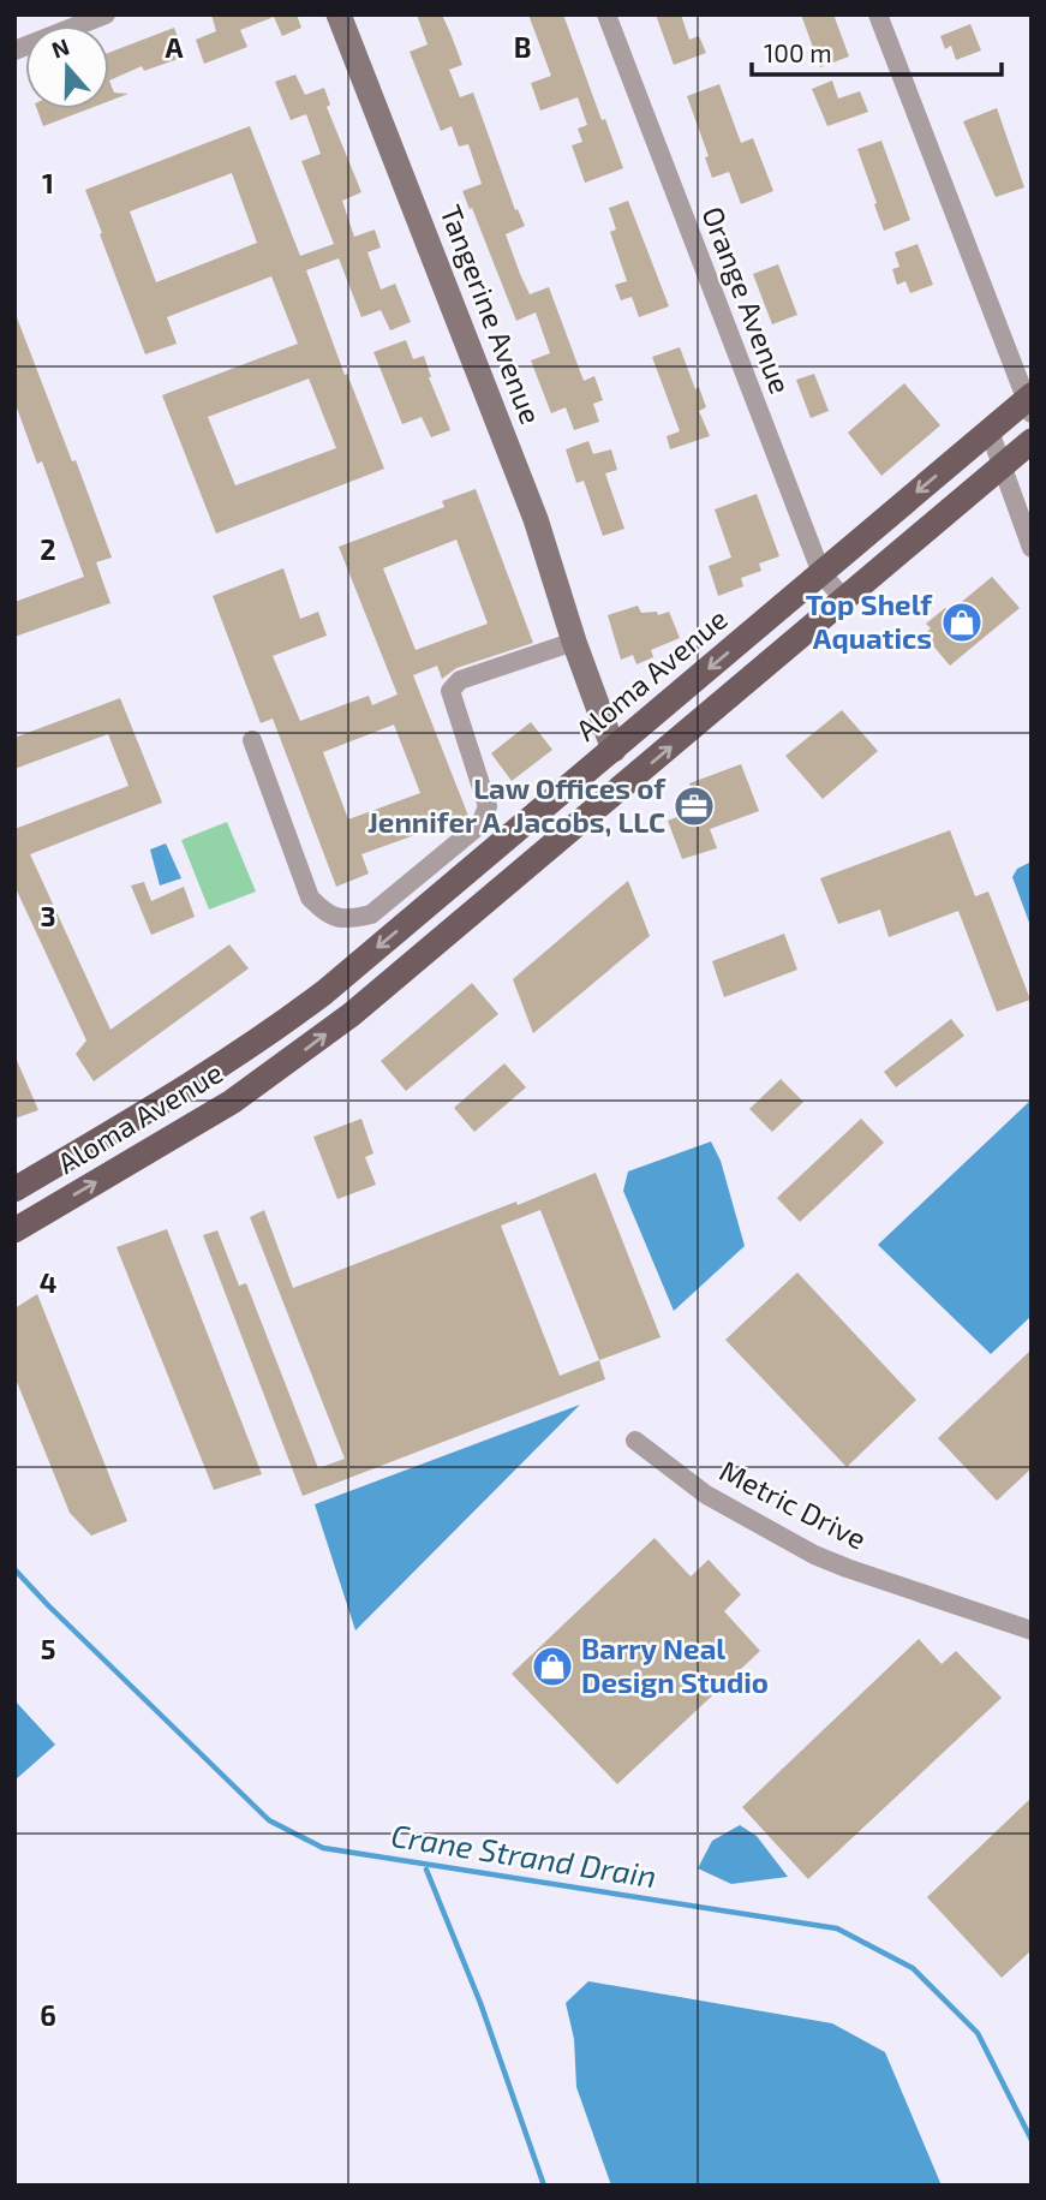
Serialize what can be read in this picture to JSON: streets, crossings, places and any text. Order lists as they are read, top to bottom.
{
  "streets": {
    "main road": ["Aloma Avenue"],
    "street": ["Orange Avenue", "Tangerine Avenue", "Metric Drive"]
  },
  "crossings": [
    ["Orange Avenue", "Aloma Avenue"],
    ["Tangerine Avenue", "Aloma Avenue"]
  ],
  "water": ["Crane Strand Drain"],
  "places": {
    "shop": ["Top Shelf Aquatics", "Barry Neal Design Studio"],
    "office": ["Law Offices of Jennifer A. Jacobs, LLC"]
  },
  "scale_bar": "100 m",
  "north": "top",
  "grid": {
    "columns": ["A", "B"],
    "rows": [
      "1",
      "2",
      "3",
      "4",
      "5",
      "6"
    ]
  }
}
